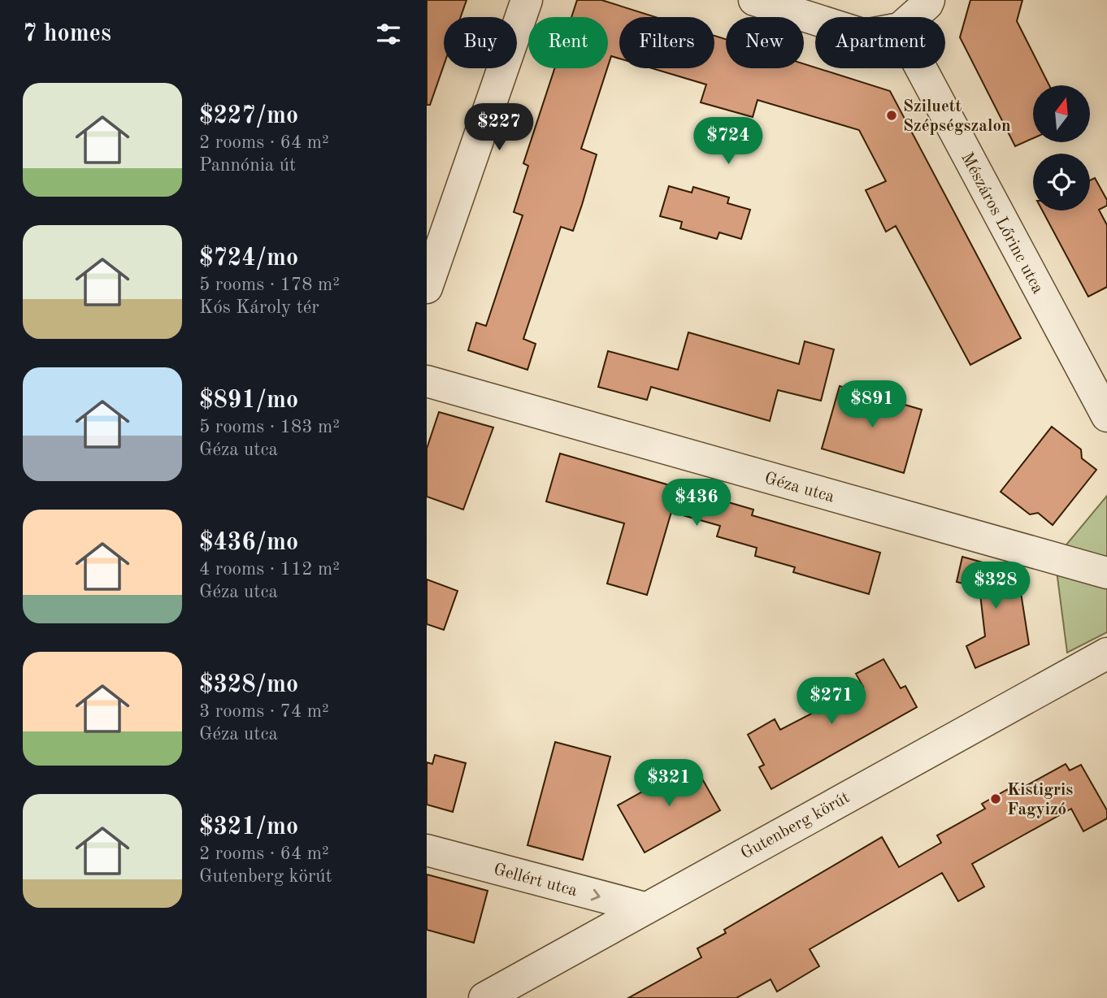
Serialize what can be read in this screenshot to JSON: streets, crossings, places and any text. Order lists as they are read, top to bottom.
{
  "streets": {
    "street": [
      "Mészáros Lőrinc utca",
      "Géza utca",
      "Gutenberg körút",
      "Gellért utca"
    ]
  },
  "crossings": [
    ["Gutenberg körút", "Gellért utca"]
  ],
  "one_way": ["Gellért utca"],
  "places": ["Sziluett Szépségszalon", "Kistigris Fagyizó"],
  "north": "top",
  "page": {
    "heading": "7 homes",
    "chip": [
      "Buy",
      "Rent",
      "Filters",
      "New",
      "Apartment"
    ],
    "list": [
      {
        "name": "$227/mo",
        "note": "2 rooms · 64 m² · Pannónia út"
      },
      {
        "name": "$724/mo",
        "note": "5 rooms · 178 m² · Kós Károly tér"
      },
      {
        "name": "$891/mo",
        "note": "5 rooms · 183 m² · Géza utca"
      },
      {
        "name": "$436/mo",
        "note": "4 rooms · 112 m² · Géza utca"
      },
      {
        "name": "$328/mo",
        "note": "3 rooms · 74 m² · Géza utca"
      },
      {
        "name": "$321/mo",
        "note": "2 rooms · 64 m² · Gutenberg körút"
      }
    ],
    "price": [
      "$227",
      "$724",
      "$891",
      "$436",
      "$328",
      "$271",
      "$321"
    ]
  }
}
